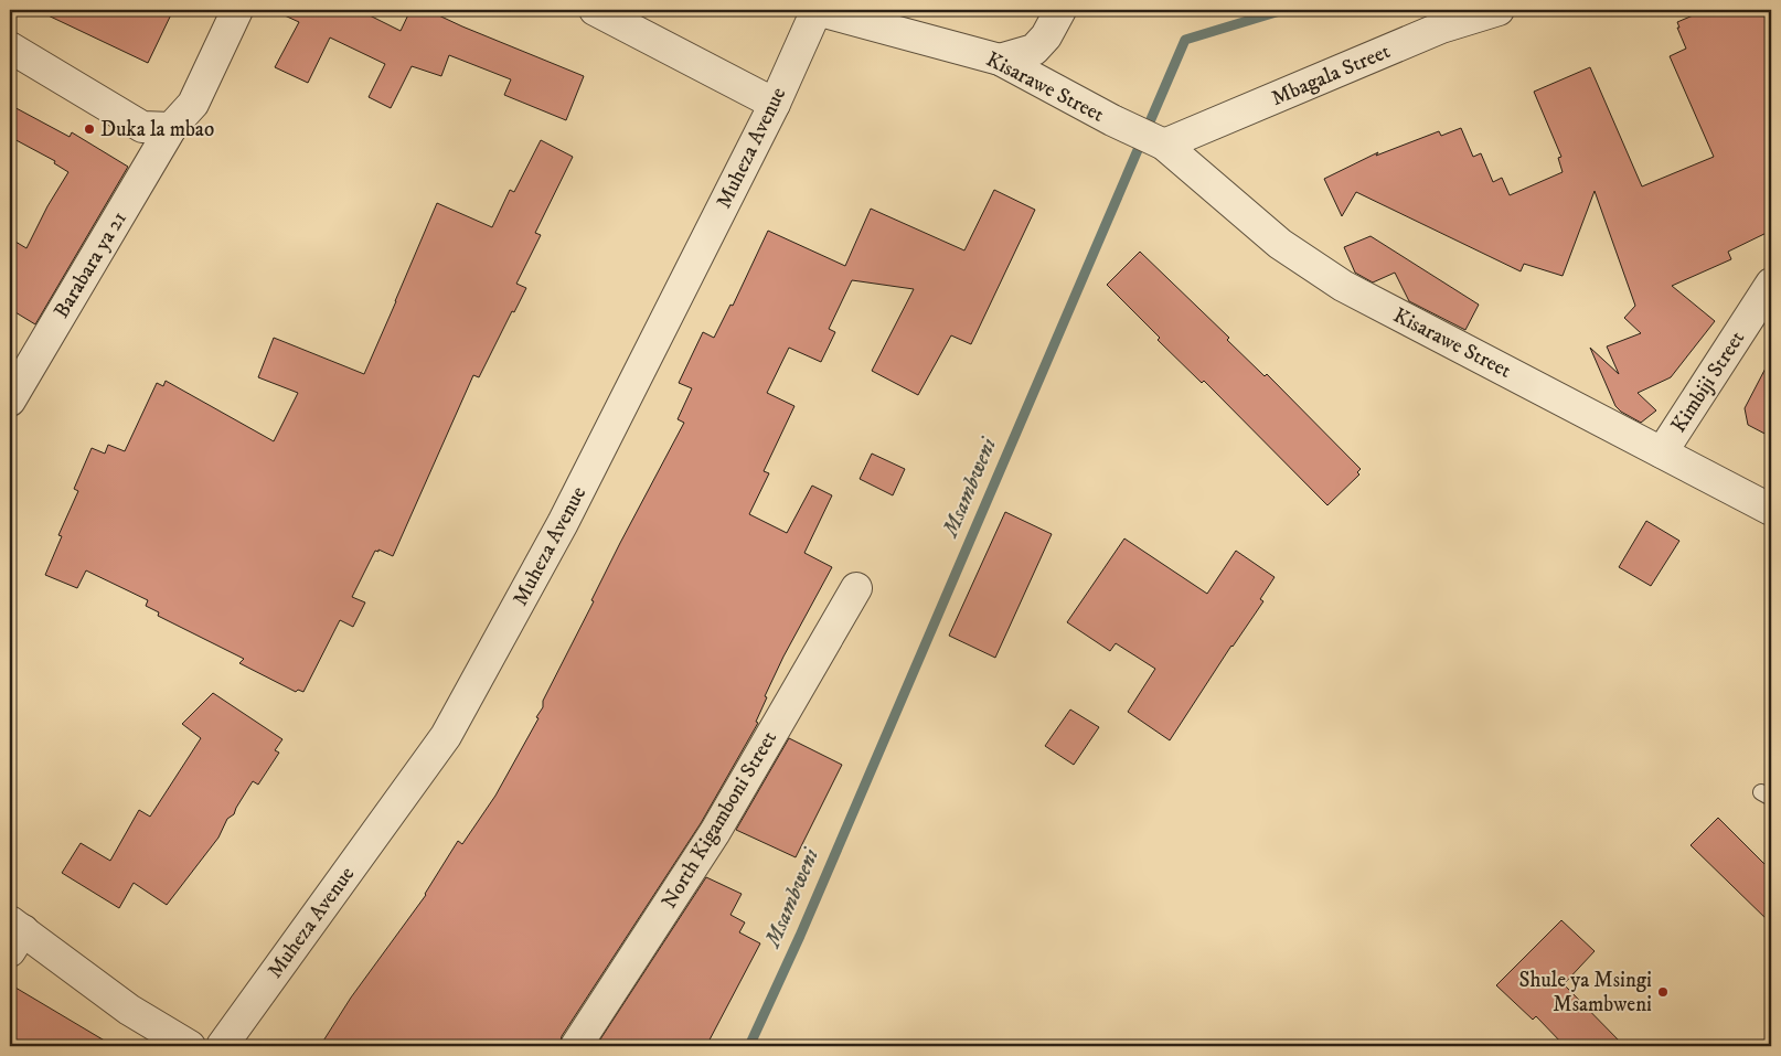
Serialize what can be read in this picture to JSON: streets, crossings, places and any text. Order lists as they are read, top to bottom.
{
  "streets": {
    "street": [
      "Mbagala Street",
      "Kisarawe Street",
      "Muheza Avenue",
      "Barabara ya 21",
      "Kimbiji Street",
      "North Kigamboni Street"
    ]
  },
  "crossings": [
    ["Mbagala Street", "Kisarawe Street"],
    ["Kisarawe Street", "Muheza Avenue"],
    ["Kisarawe Street", "Kimbiji Street"]
  ],
  "water": ["Msambweni"],
  "places": ["Duka la mbao", "Shule ya Msingi Msambweni"]
}
